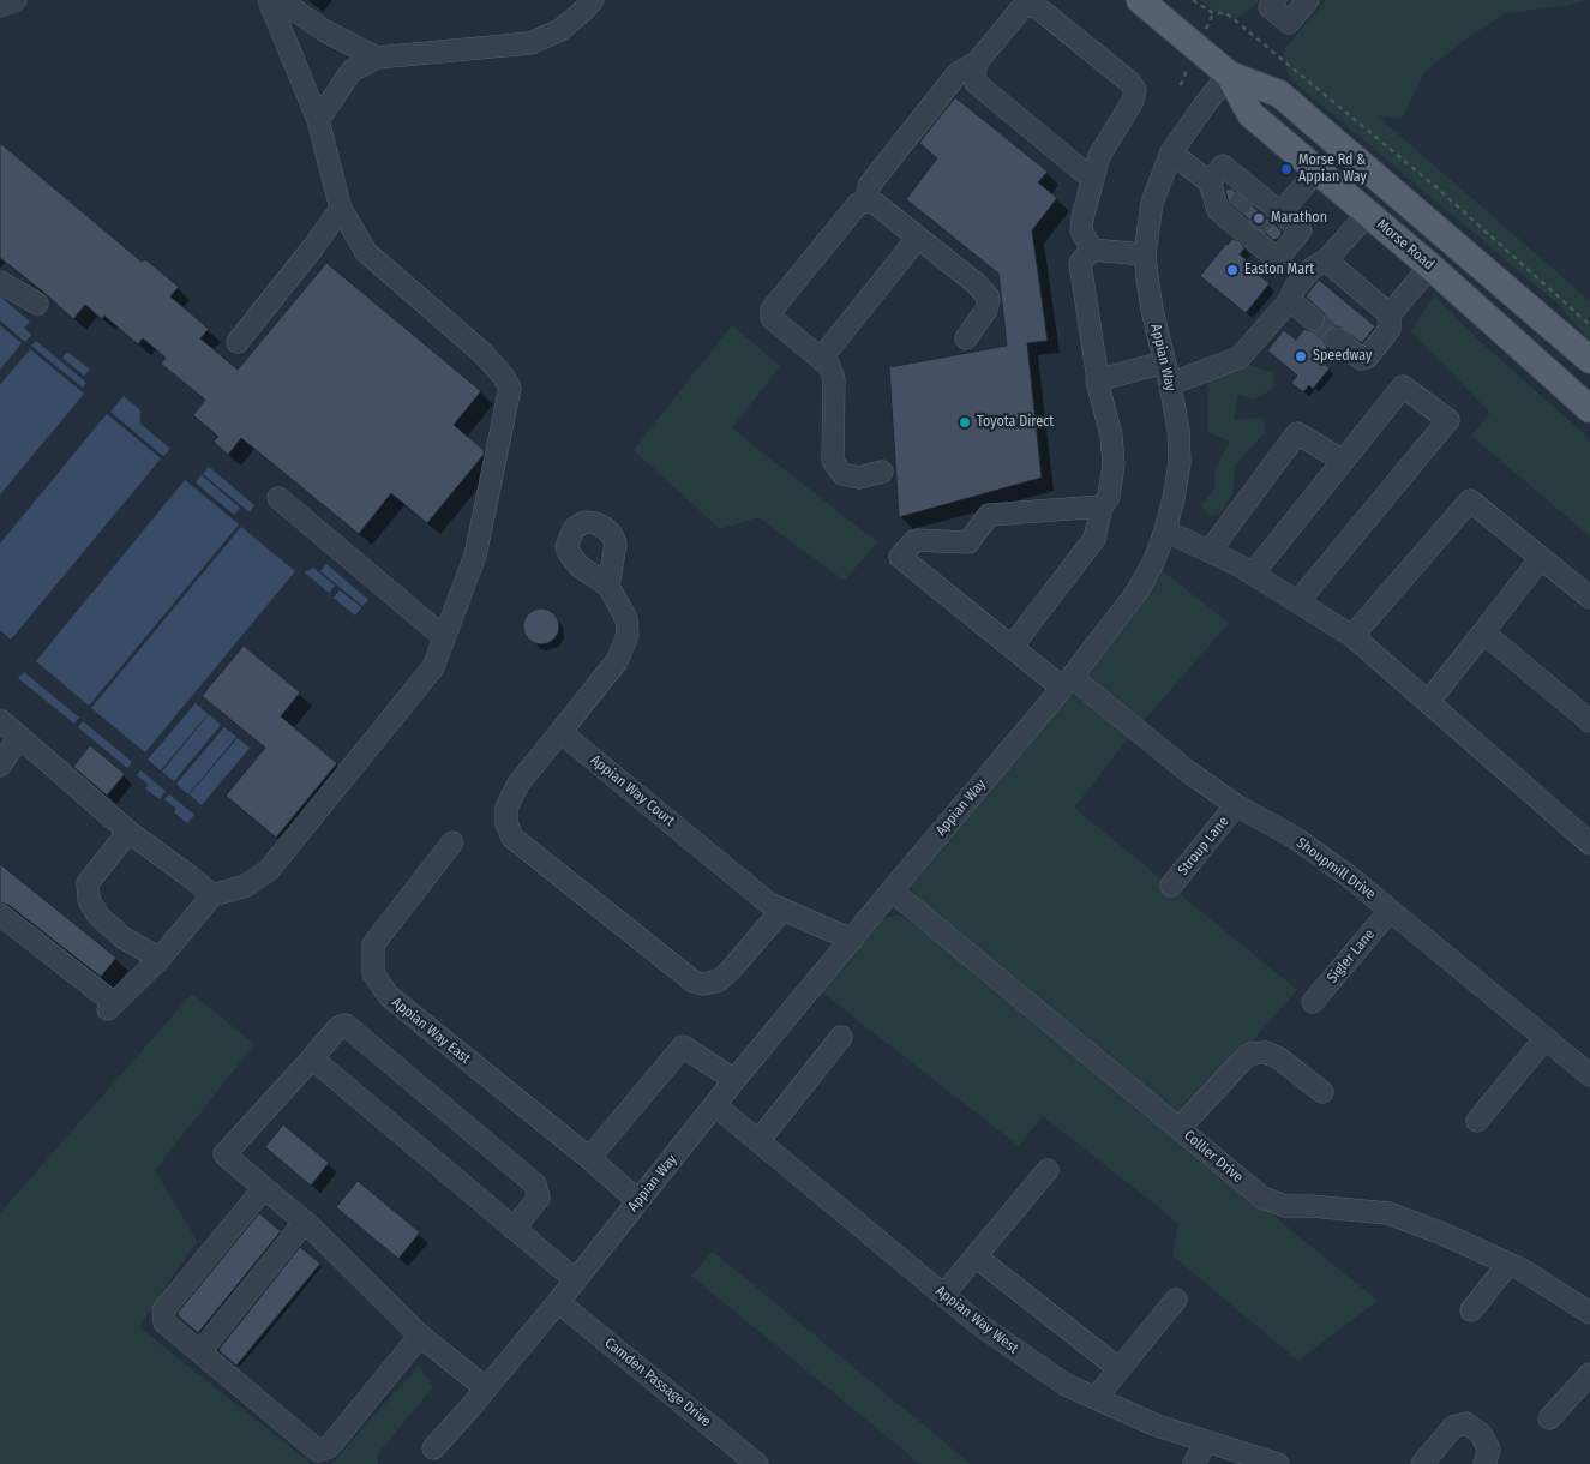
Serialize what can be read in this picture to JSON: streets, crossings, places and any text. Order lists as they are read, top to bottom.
{
  "streets": {
    "main road": ["Morse Road"],
    "street": [
      "Appian Way",
      "Appian Way Court",
      "Stroup Lane",
      "Shoupmill Drive",
      "Sigler Lane",
      "Appian Way East",
      "Collier Drive",
      "Appian Way West",
      "Camden Passage Drive"
    ]
  },
  "crossings": [
    ["Morse Road", "Appian Way"],
    ["Appian Way", "Appian Way Court"],
    ["Appian Way", "Shoupmill Drive"],
    ["Appian Way", "Appian Way East"],
    ["Appian Way", "Collier Drive"],
    ["Appian Way", "Appian Way West"],
    ["Appian Way", "Camden Passage Drive"],
    ["Stroup Lane", "Shoupmill Drive"],
    ["Shoupmill Drive", "Sigler Lane"]
  ],
  "places": [
    "Morse Rd & Appian Way",
    "Marathon",
    "Easton Mart",
    "Speedway",
    "Toyota Direct"
  ]
}
